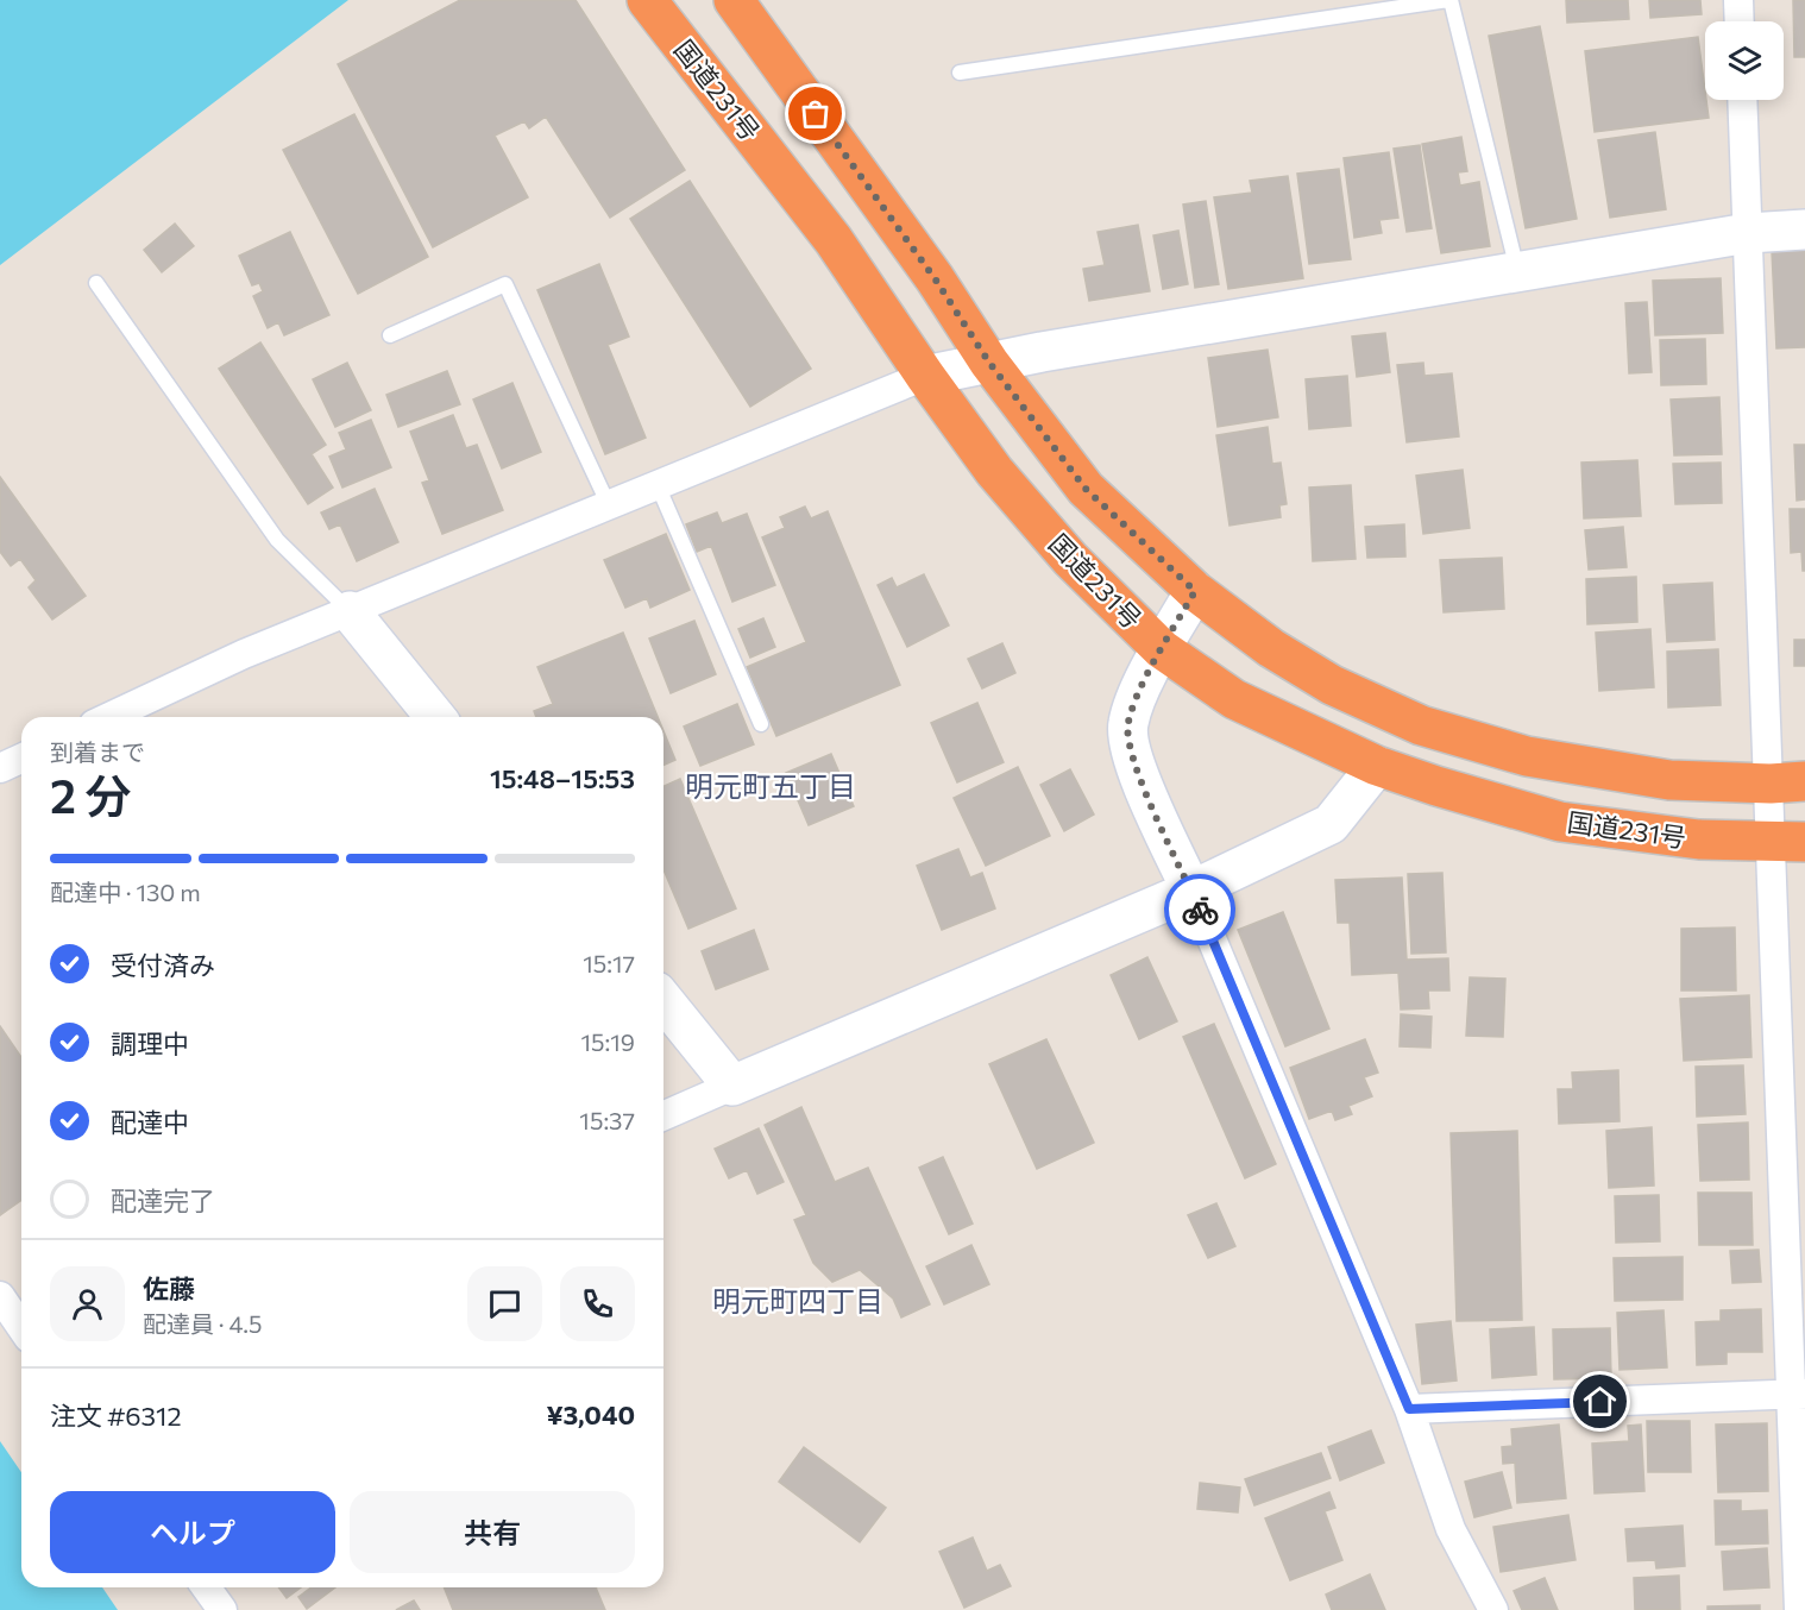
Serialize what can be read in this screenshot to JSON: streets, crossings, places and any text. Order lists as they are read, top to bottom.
{
  "streets": {
    "highway": ["国道231号"]
  },
  "districts": ["明元町五丁目", "明元町四丁目"],
  "page": {
    "heading": ["2 分", "到着まで", "15:48–15:53"],
    "panel": [
      "佐藤",
      "配達員 · 4.5",
      "注文 #6312",
      "¥3,040"
    ],
    "bar": "配達中 · 130 m",
    "list": [
      ["受付済み", "15:17"],
      ["調理中", "15:19"],
      ["配達中", "15:37"],
      "配達完了"
    ],
    "buttons": ["ヘルプ", "共有"]
  }
}
